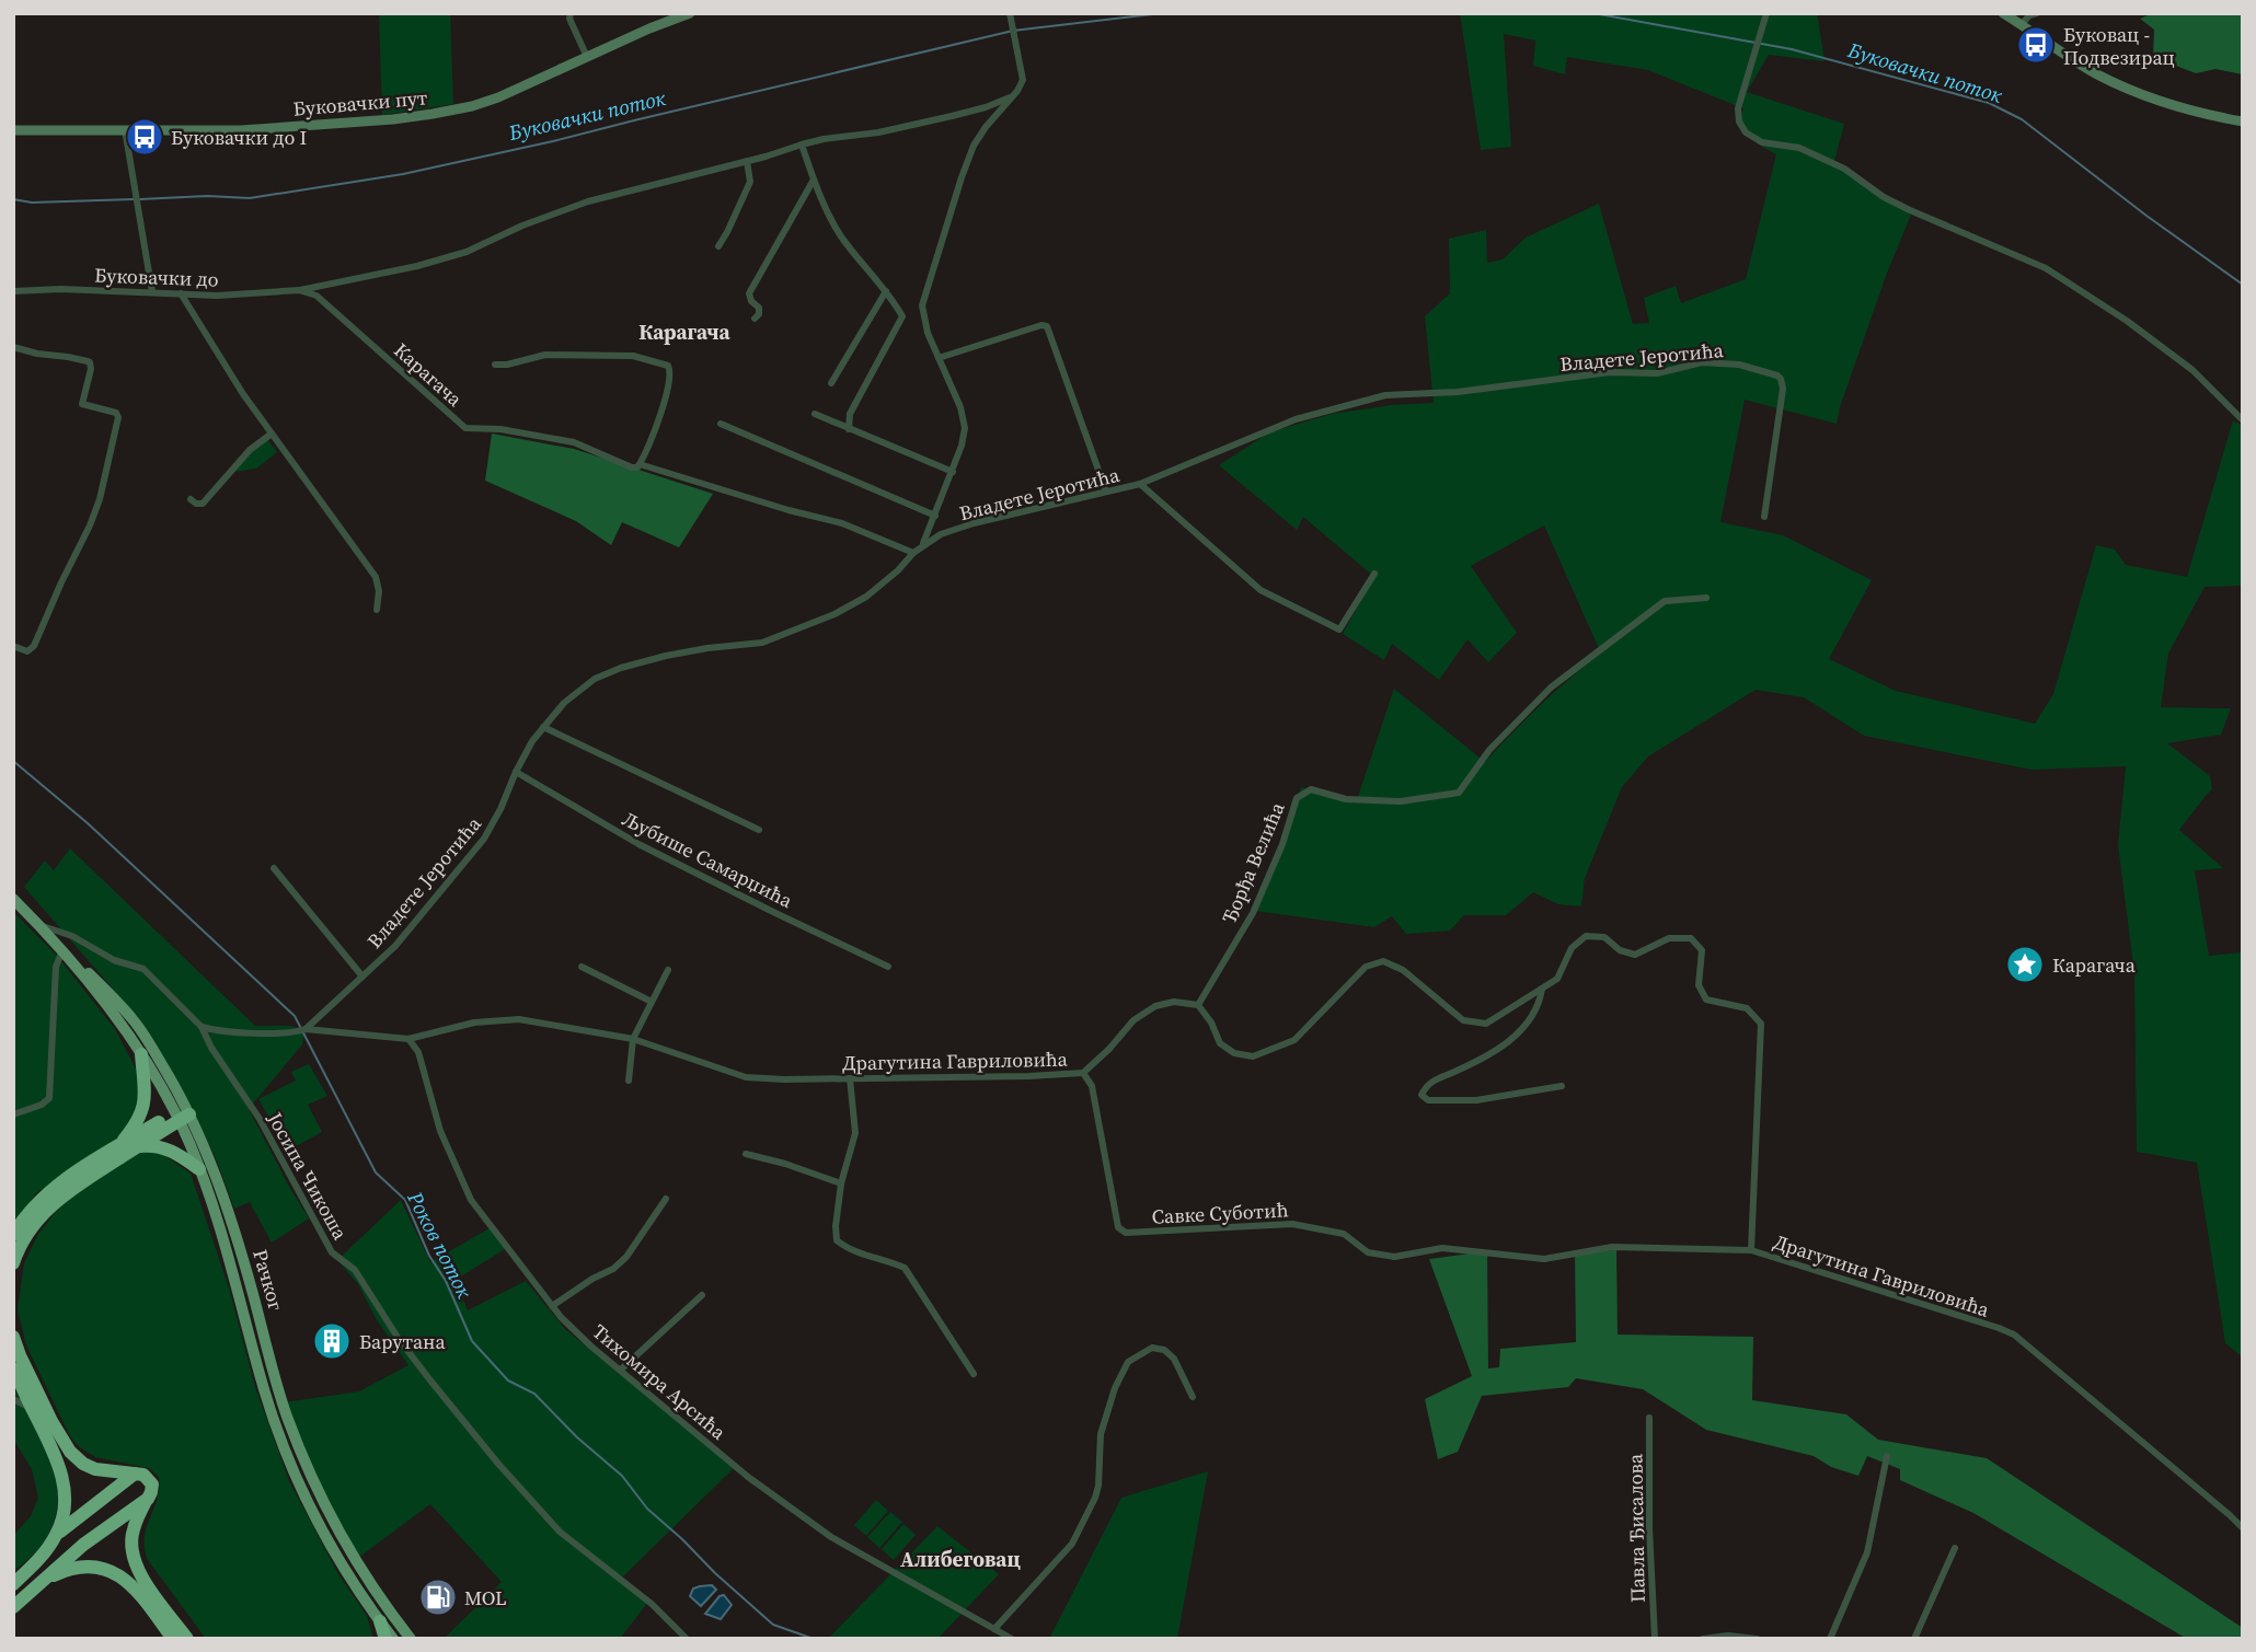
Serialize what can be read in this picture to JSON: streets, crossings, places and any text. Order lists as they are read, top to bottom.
{
  "streets": {
    "main road": ["Рачког"],
    "street": [
      "Буковачки пут",
      "Буковачки до",
      "Владете Јеротића",
      "Карагача",
      "Љубише Самарџића",
      "Ђорђа Велића",
      "Драгутина Гавриловића",
      "Јосипа Чикоша",
      "Савке Суботић",
      "Тихомира Арсића",
      "Павла Ђисалова"
    ]
  },
  "crossings": [
    ["Буковачки до", "Карагача"],
    ["Владете Јеротића", "Карагача"],
    ["Владете Јеротића", "Љубише Самарџића"],
    ["Владете Јеротића", "Драгутина Гавриловића"],
    ["Ђорђа Велића", "Драгутина Гавриловића"],
    ["Драгутина Гавриловића", "Јосипа Чикоша"],
    ["Драгутина Гавриловића", "Савке Суботић"],
    ["Драгутина Гавриловића", "Тихомира Арсића"],
    ["Јосипа Чикоша", "Рачког"]
  ],
  "districts": ["Карагача", "Алибеговац"],
  "water": ["Буковачки поток", "Роков поток"],
  "places": {
    "bus stop": ["Буковац - Подвезирац", "Буковачки до I"],
    "place": ["Карагача"],
    "building": ["Барутана"],
    "fuel station": ["MOL"]
  }
}
